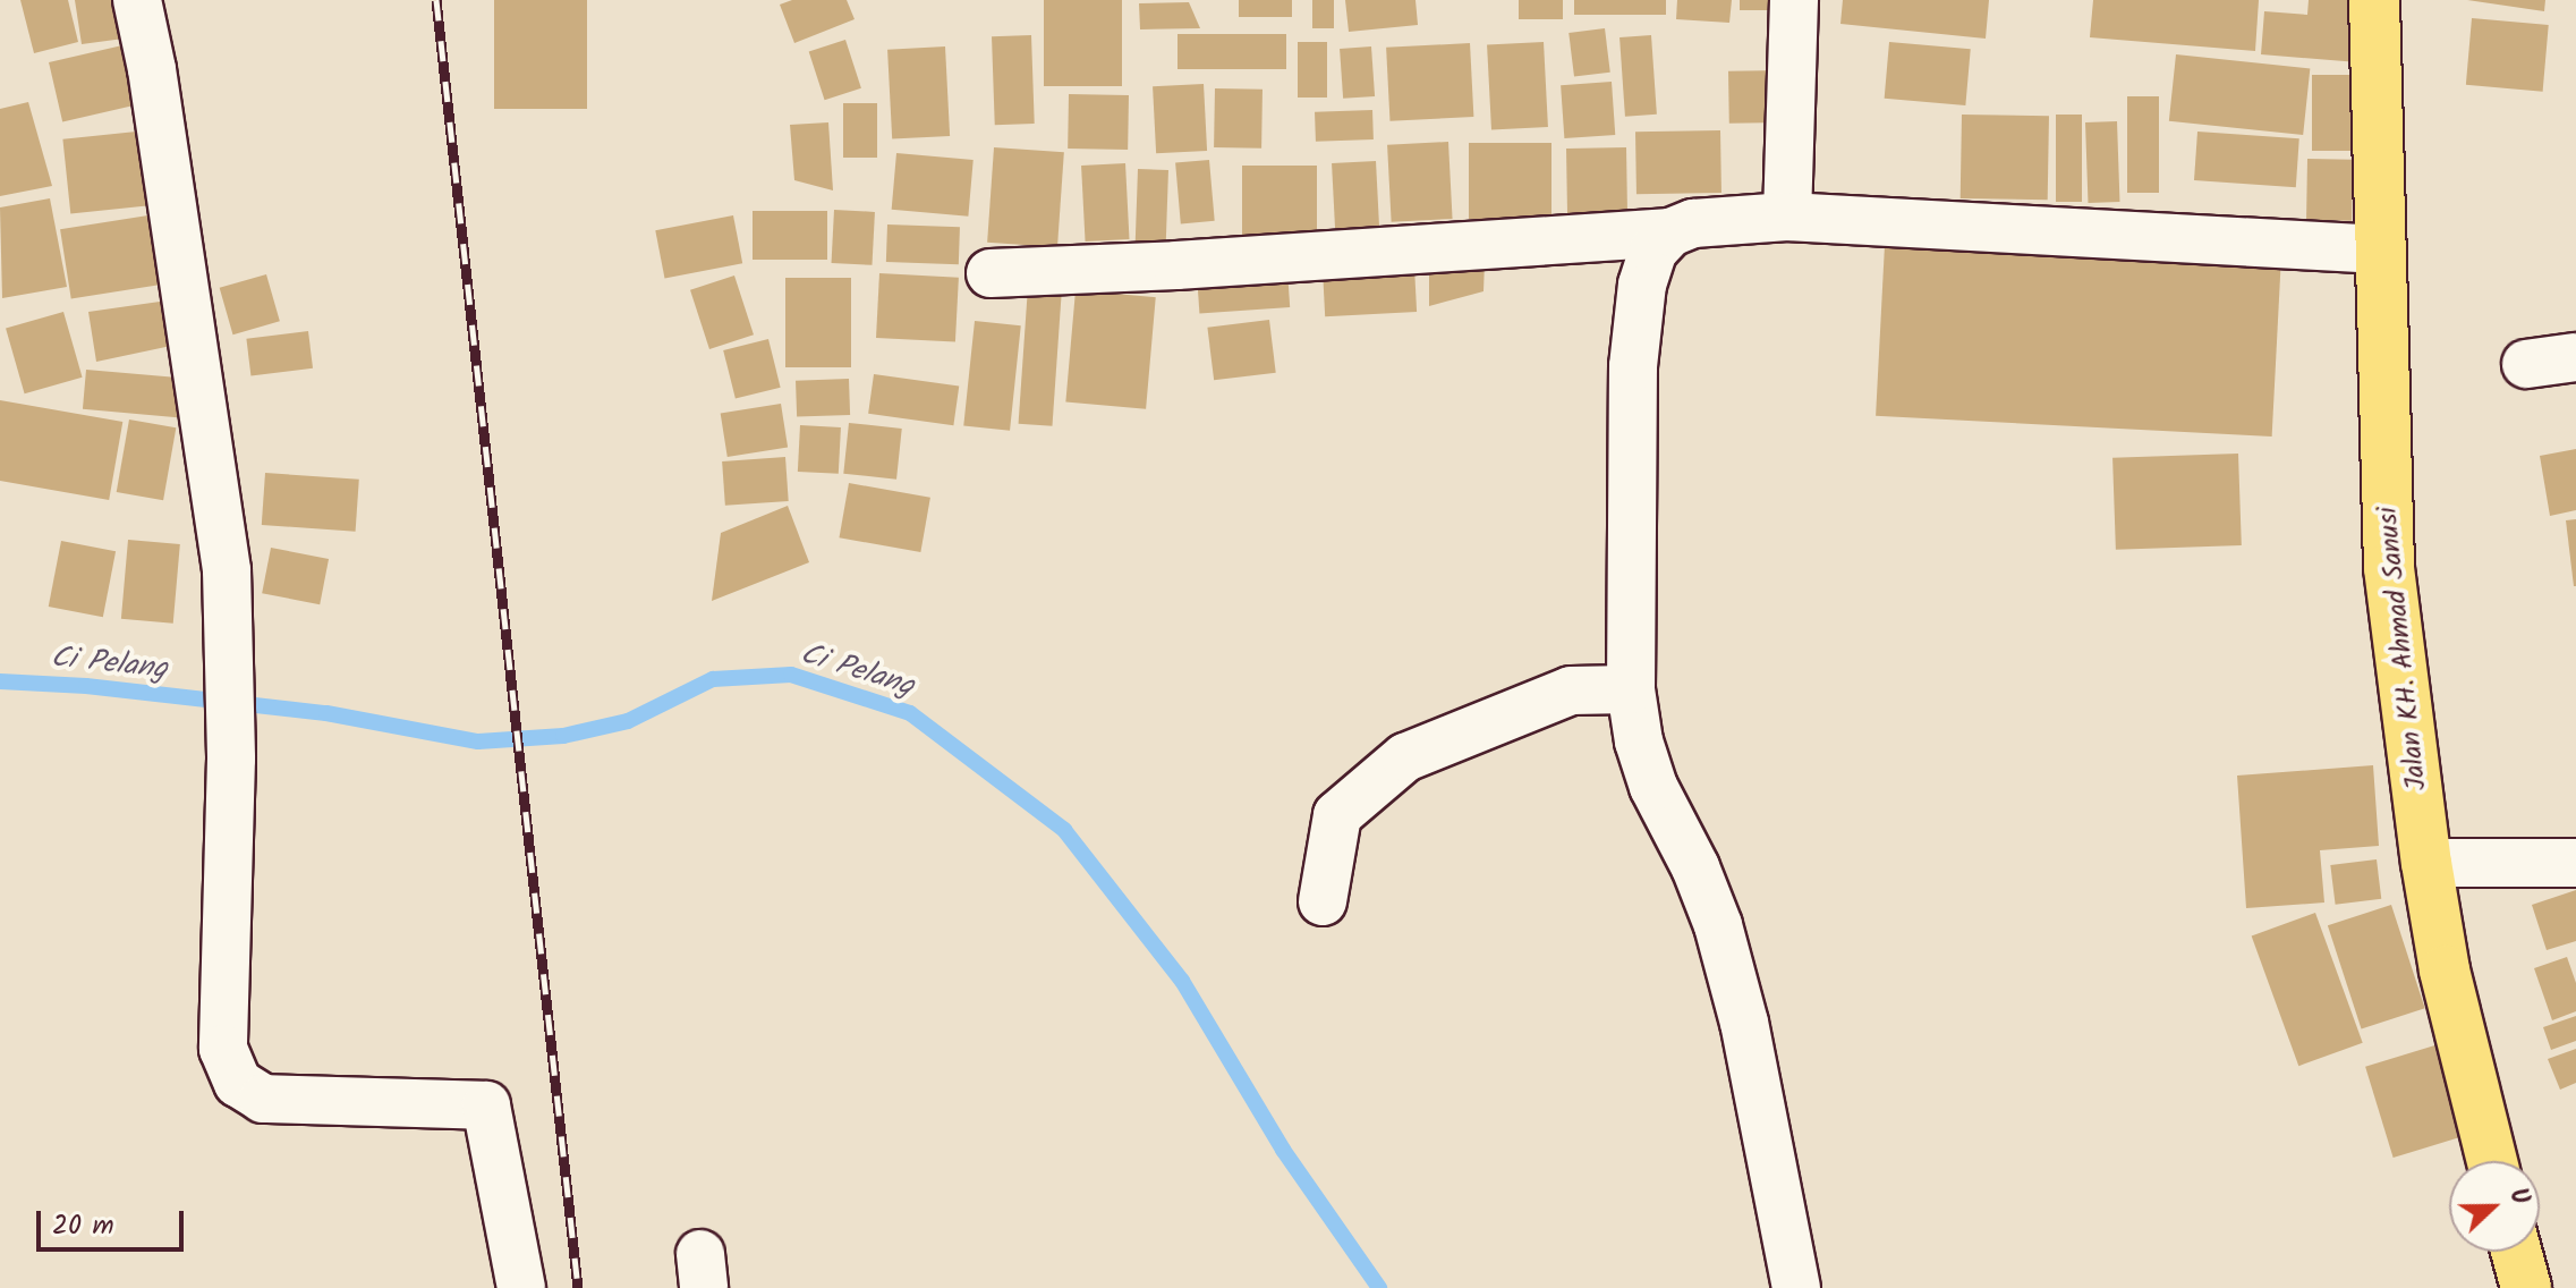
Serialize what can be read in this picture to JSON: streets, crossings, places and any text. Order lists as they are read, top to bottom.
{
  "streets": {
    "highway": ["Jalan KH. Ahmad Sanusi"]
  },
  "water": ["Ci Pelang"],
  "scale_bar": "20 m",
  "north": "right"
}
